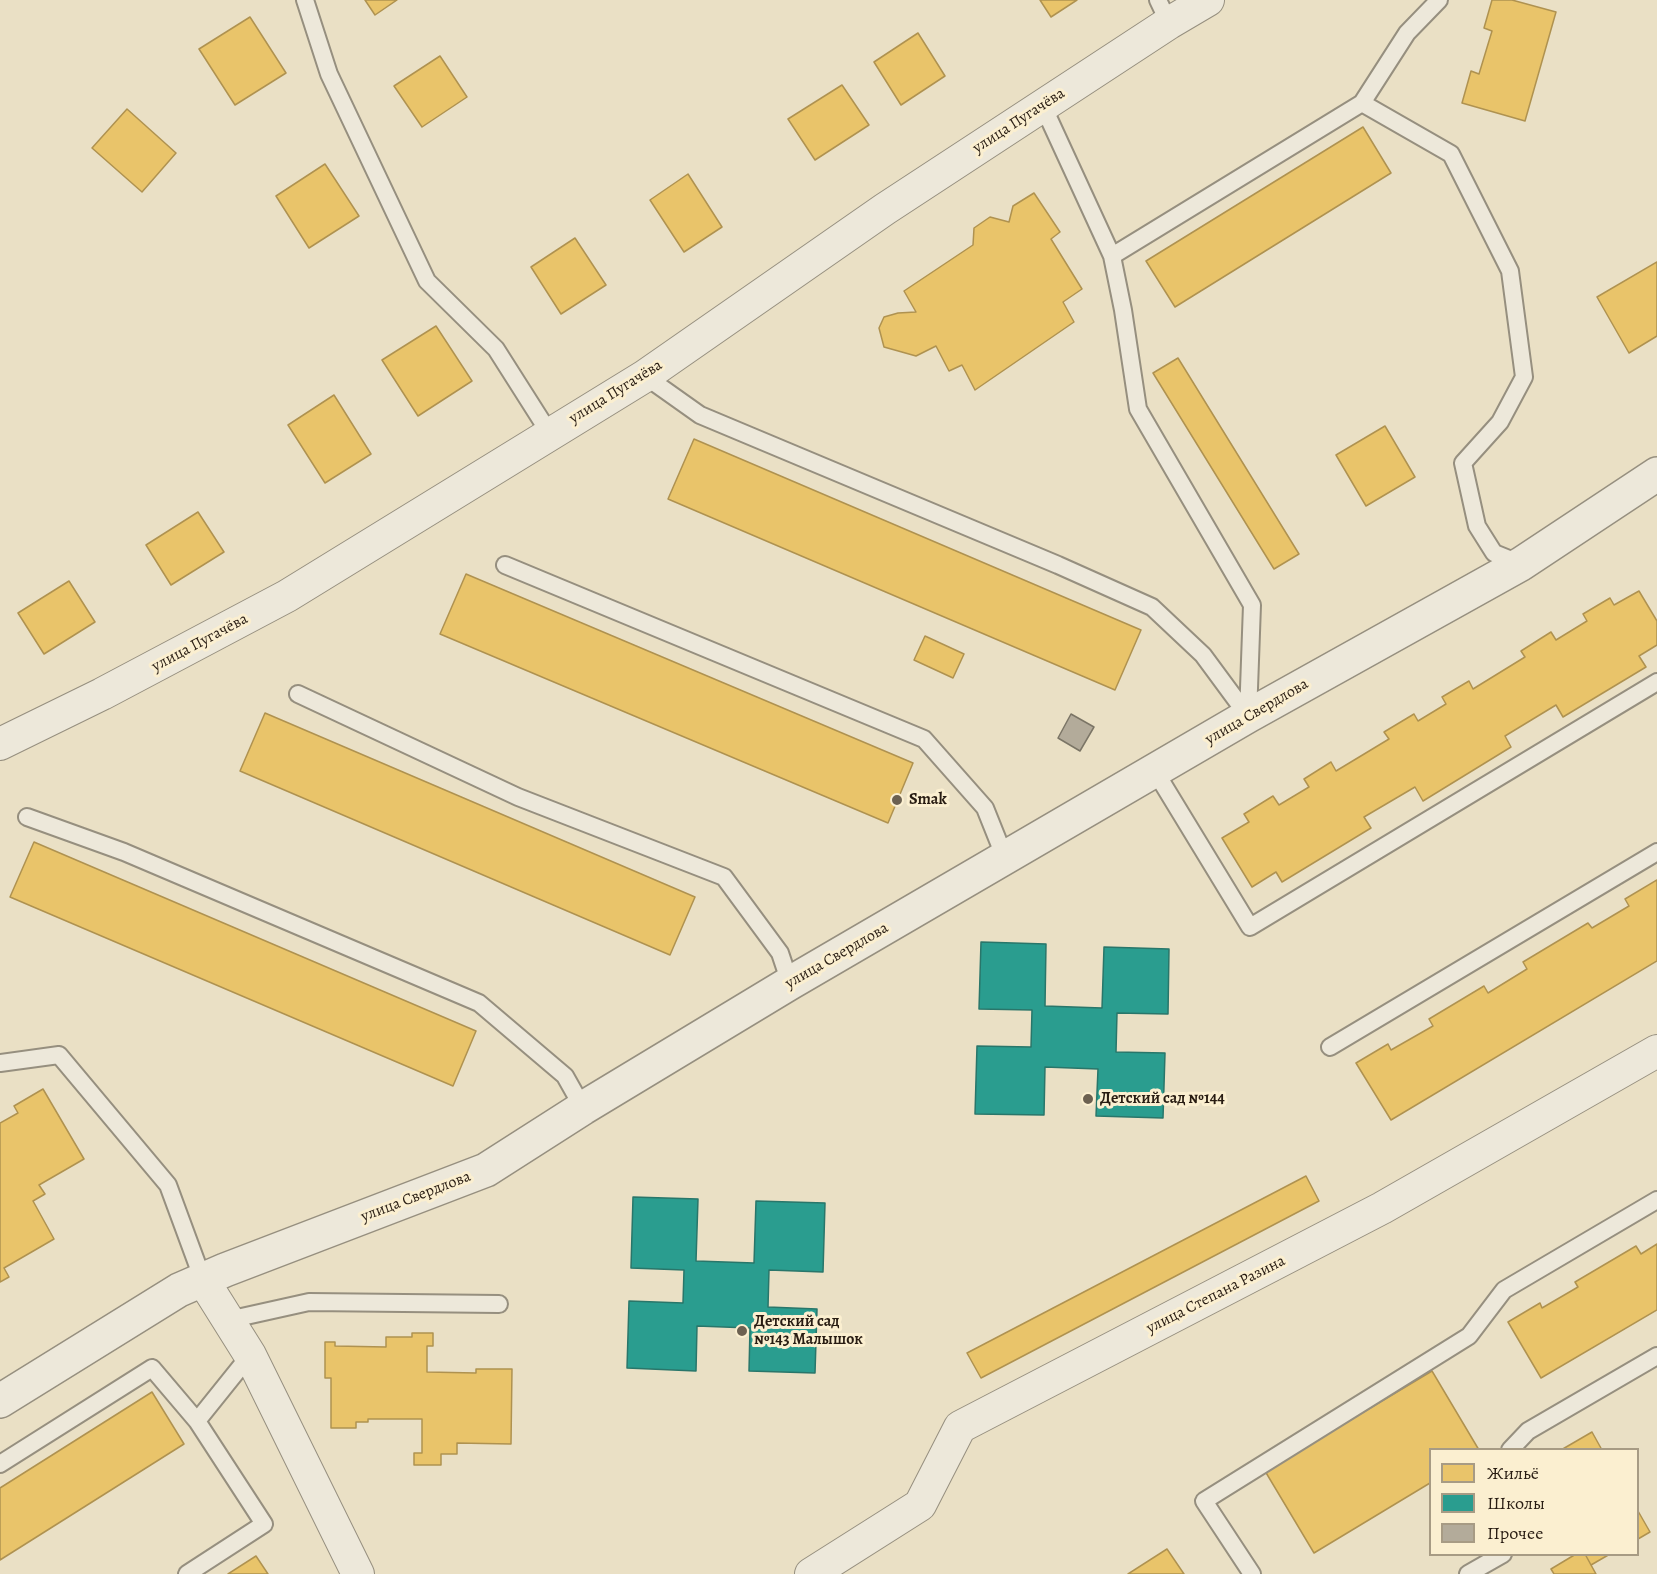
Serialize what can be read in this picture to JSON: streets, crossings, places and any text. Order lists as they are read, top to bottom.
{
  "streets": {
    "street": ["улица Пугачёва", "улица Свердлова", "улица Степана Разина"]
  },
  "places": ["Smak", "Детский сад №144", "Детский сад №143 Малышок"],
  "legend": ["Жильё", "Школы", "Прочее"]
}
